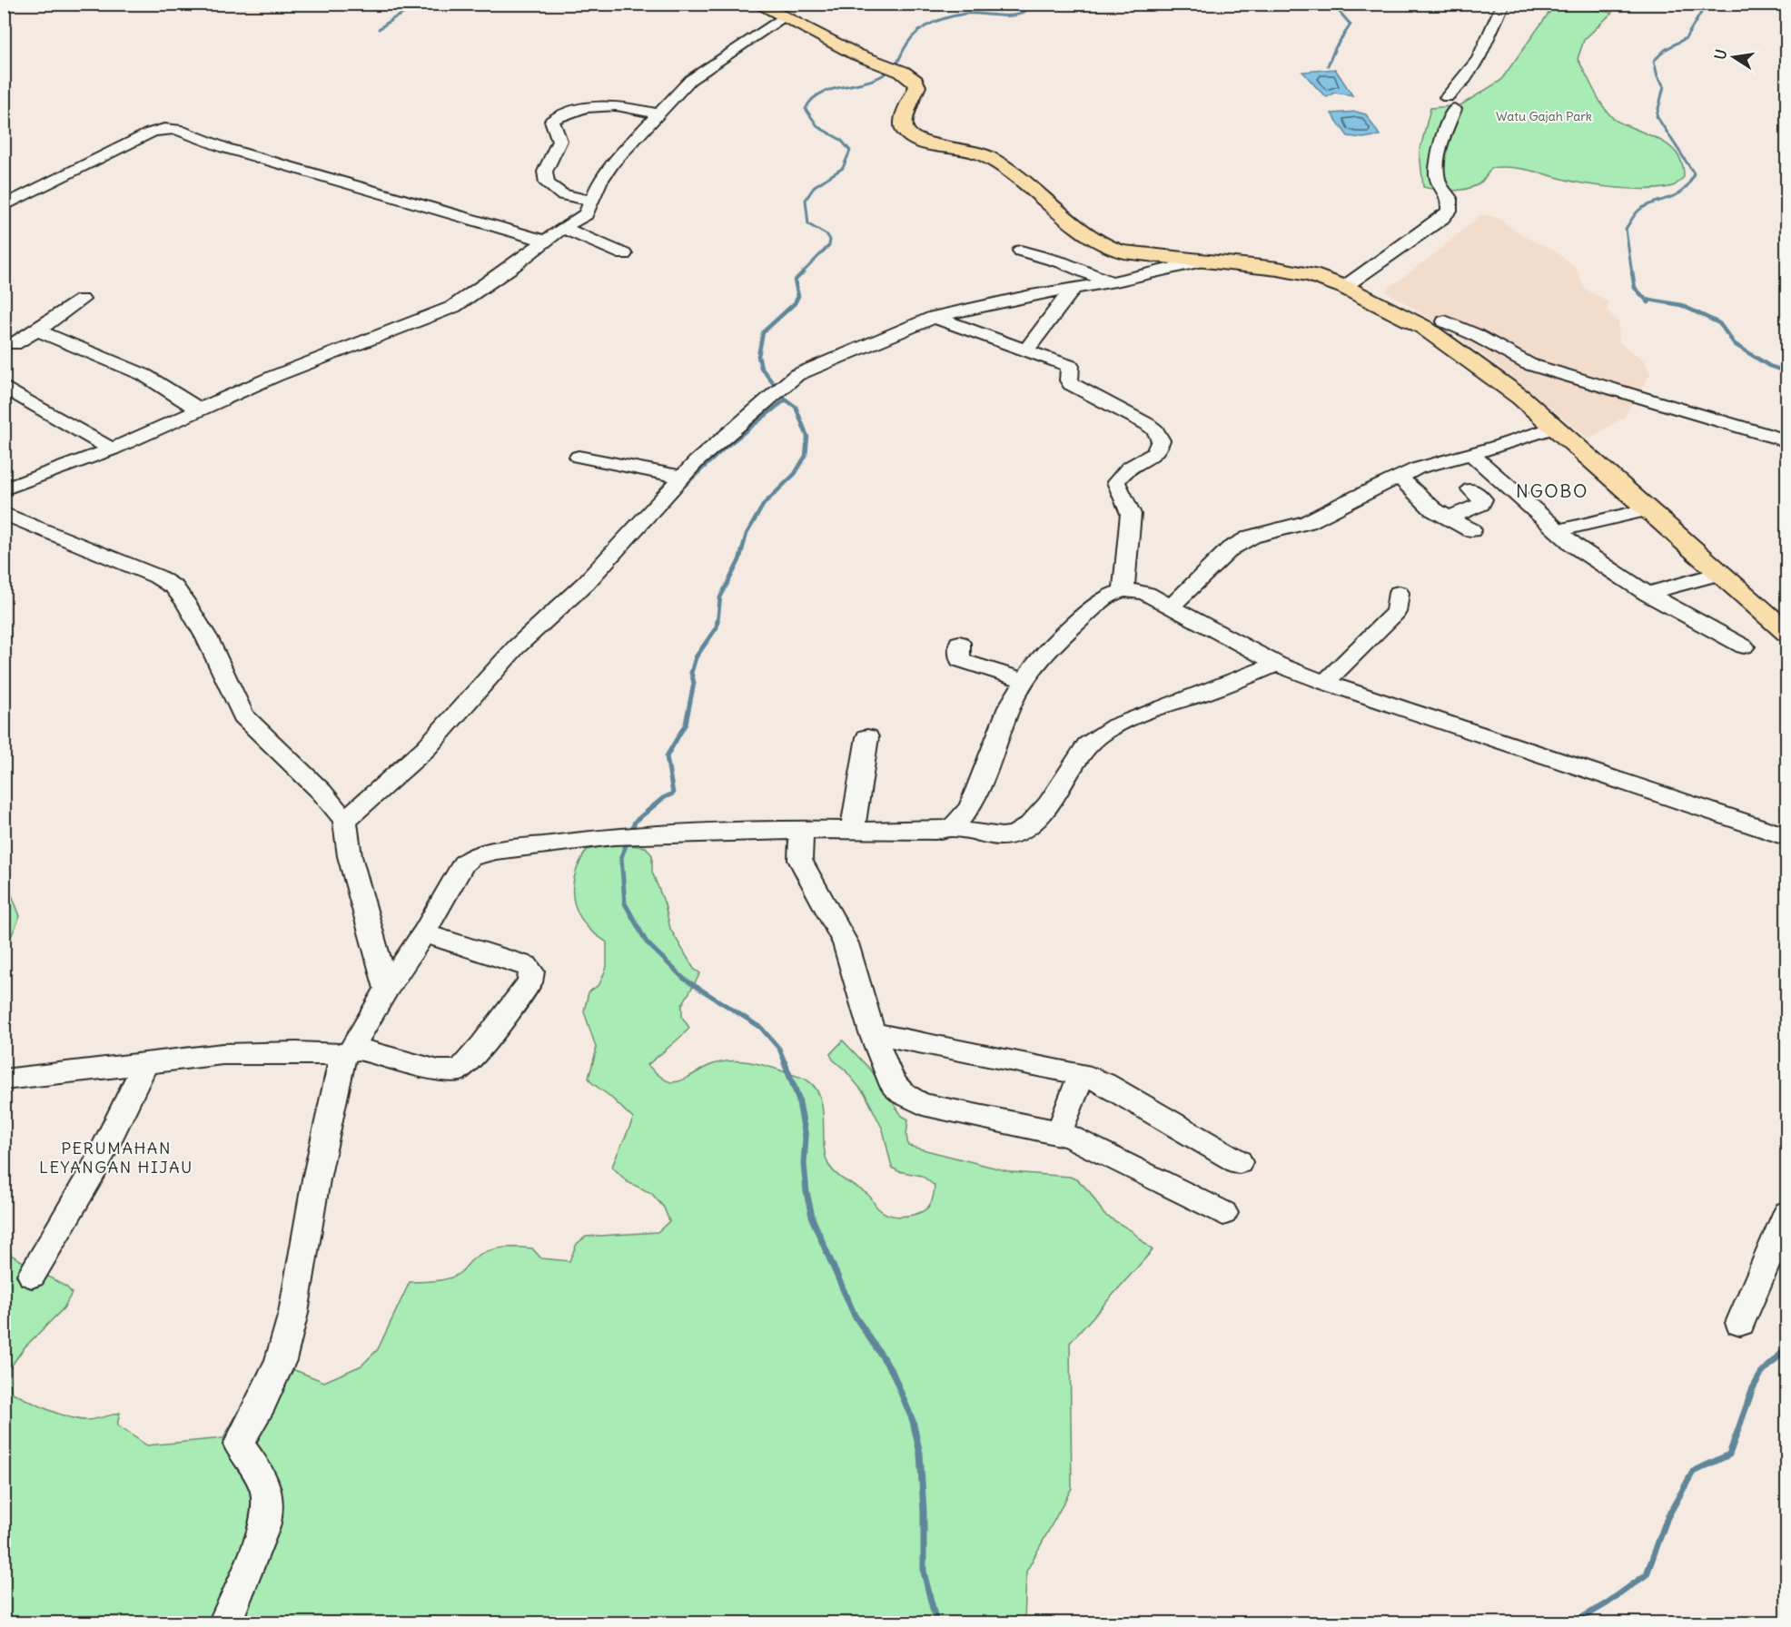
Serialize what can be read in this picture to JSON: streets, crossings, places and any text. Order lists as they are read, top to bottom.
{
  "districts": ["NGOBO", "PERUMAHAN LEYANGAN HIJAU"],
  "parks": ["Watu Gajah Park"],
  "north": "left"
}
